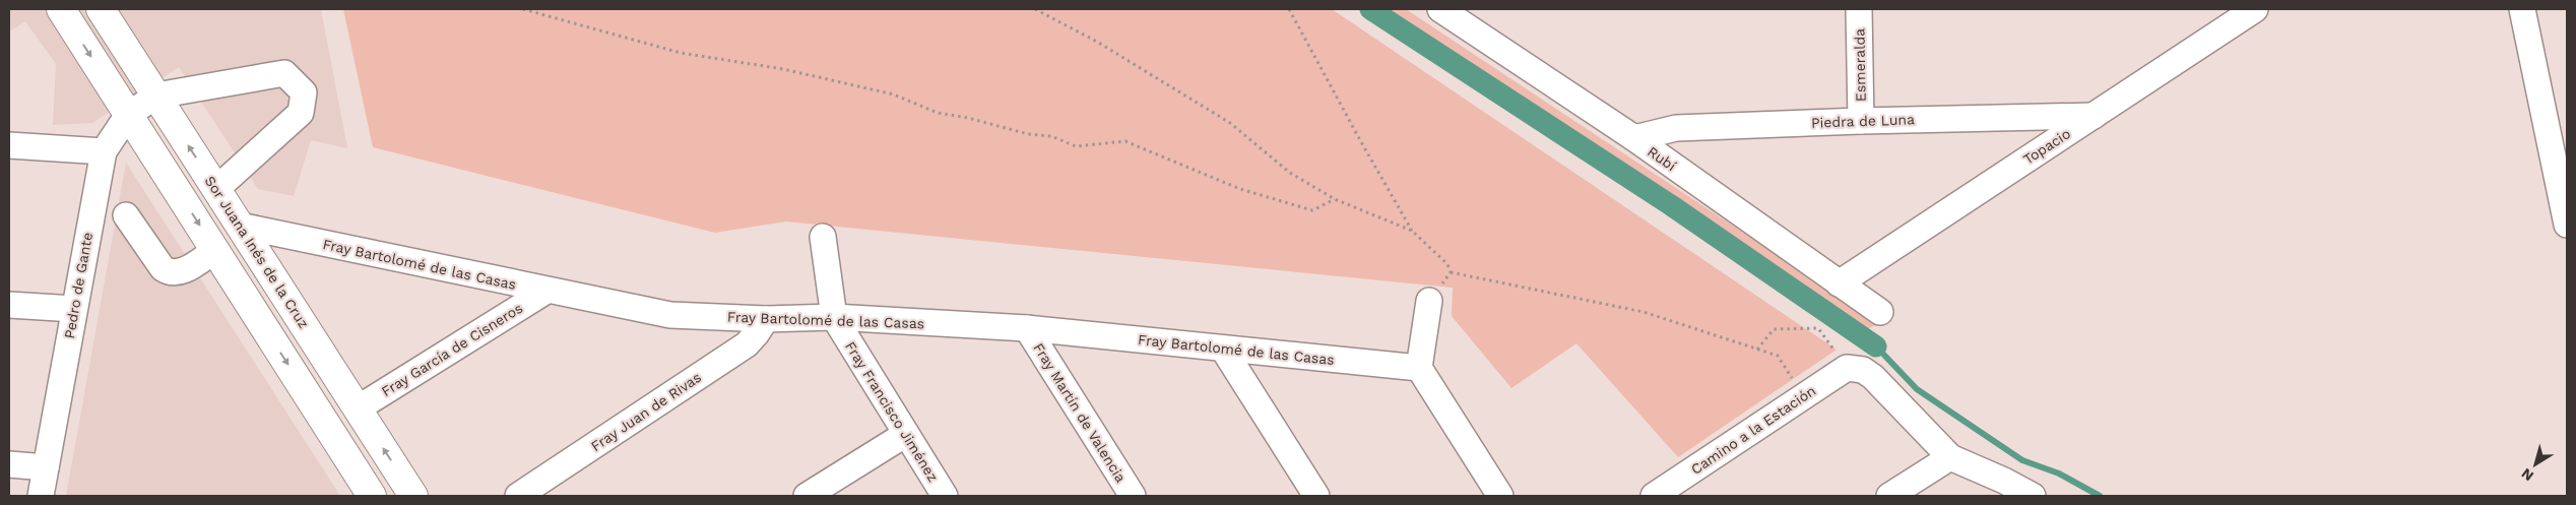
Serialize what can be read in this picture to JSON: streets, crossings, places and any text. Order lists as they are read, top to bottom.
{
  "streets": {
    "main road": ["Sor Juana Inés de la Cruz"],
    "street": [
      "Esmeralda",
      "Piedra de Luna",
      "Topacio",
      "Rubí",
      "Fray Bartolomé de las Casas",
      "Pedro de Gante",
      "Fray García de Cisneros",
      "Fray Juan de Rivas",
      "Fray Francisco Jiménez",
      "Fray Martín de Valencia",
      "Camino a la Estación"
    ]
  },
  "crossings": [
    ["Esmeralda", "Piedra de Luna"],
    ["Piedra de Luna", "Topacio"],
    ["Piedra de Luna", "Rubí"],
    ["Topacio", "Rubí"],
    ["Sor Juana Inés de la Cruz", "Fray Bartolomé de las Casas"],
    ["Sor Juana Inés de la Cruz", "Pedro de Gante"],
    ["Sor Juana Inés de la Cruz", "Fray García de Cisneros"],
    ["Fray Bartolomé de las Casas", "Fray García de Cisneros"],
    ["Fray Bartolomé de las Casas", "Fray Juan de Rivas"],
    ["Fray Bartolomé de las Casas", "Fray Francisco Jiménez"],
    ["Fray Bartolomé de las Casas", "Fray Martín de Valencia"]
  ],
  "north": "bottom left"
}
